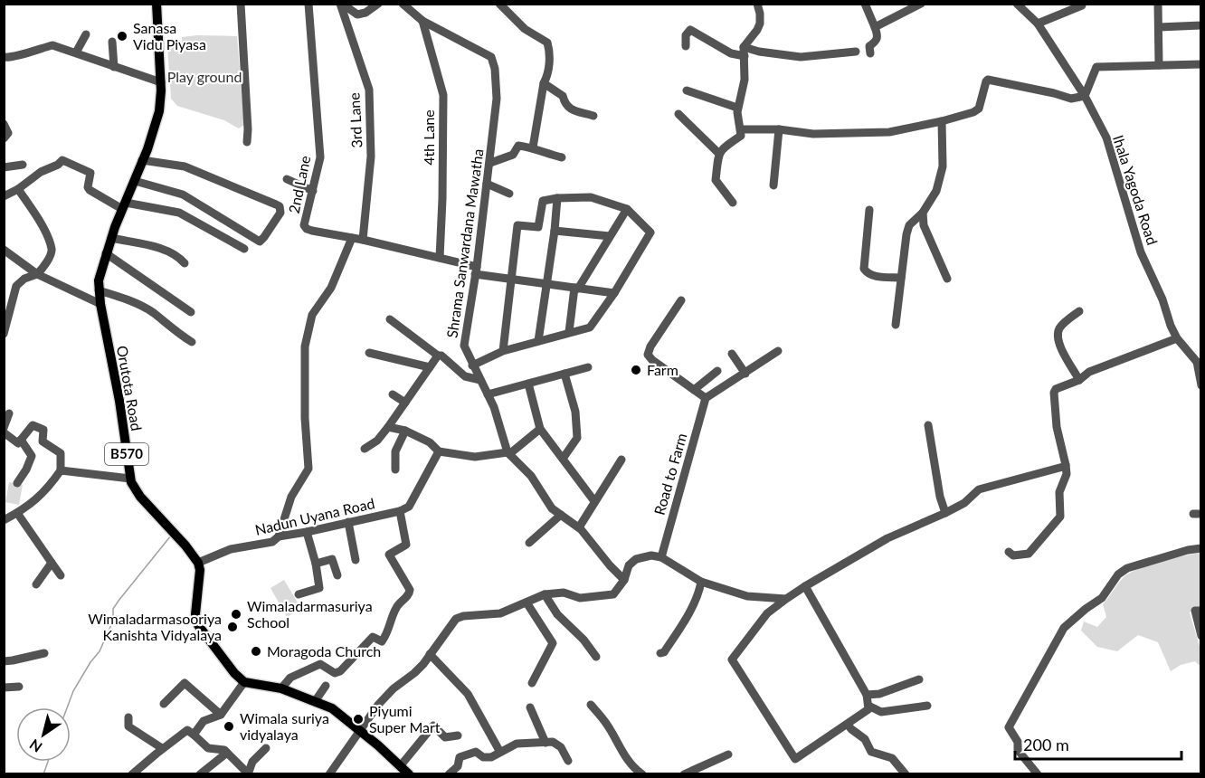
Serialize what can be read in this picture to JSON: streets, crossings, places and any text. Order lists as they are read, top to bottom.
{
  "streets": {
    "main road": ["Orutota Road", "B570"],
    "street": [
      "3rd Lane",
      "4th Lane",
      "2nd Lane",
      "Ihala Yagoda Road",
      "Shrama Sanwardana Mawatha",
      "Road to Farm",
      "Nadun Uyana Road"
    ]
  },
  "crossings": [
    ["3rd Lane", "2nd Lane"],
    ["4th Lane", "2nd Lane"],
    ["4th Lane", "Shrama Sanwardana Mawatha"],
    ["2nd Lane", "Shrama Sanwardana Mawatha"],
    ["Orutota Road", "Nadun Uyana Road"]
  ],
  "parks": ["Play ground"],
  "places": [
    "Sanasa Vidu Piyasa",
    "Farm",
    "Wimaladarmasuriya School",
    "Wimaladarmasooriya Kanishta Vidyalaya",
    "Moragoda Church",
    "Piyumi Super Mart",
    "Wimala suriya vidyalaya"
  ],
  "scale_bar": "200 m",
  "north": "bottom left"
}
